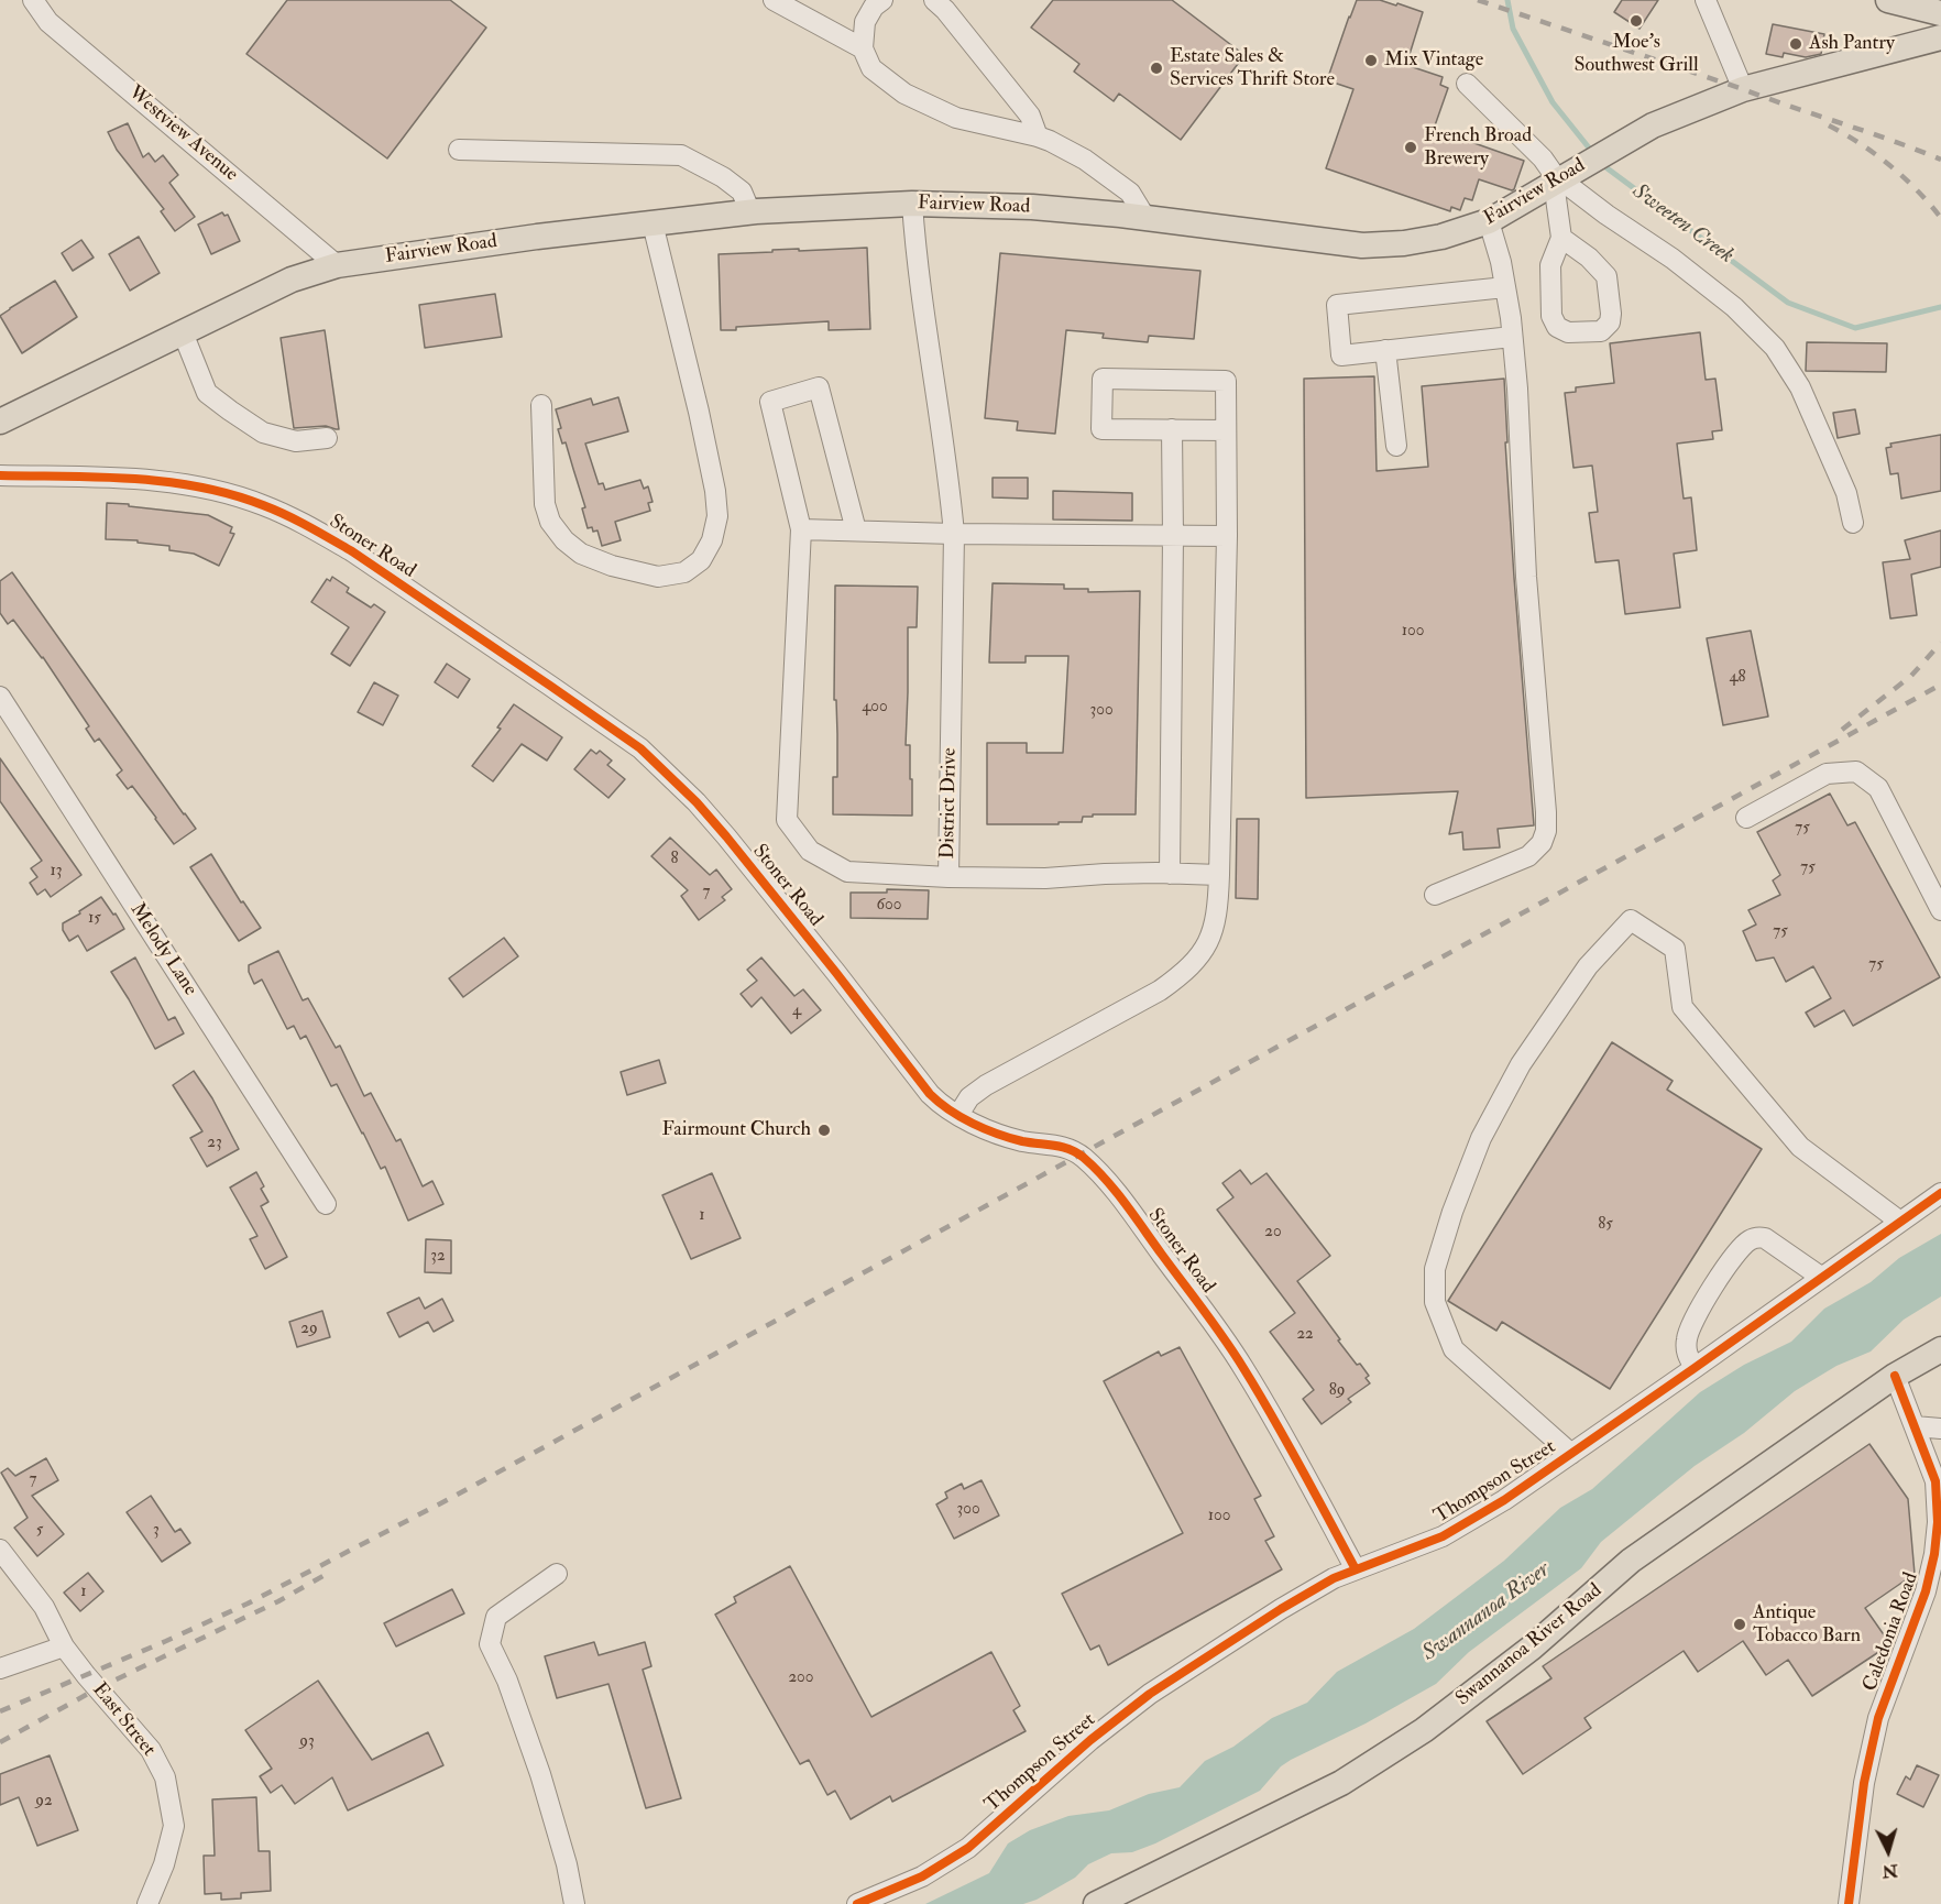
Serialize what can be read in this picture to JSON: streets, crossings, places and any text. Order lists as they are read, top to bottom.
{
  "streets": {
    "main road": ["Fairview Road", "Swannanoa River Road"],
    "street": [
      "Westview Avenue",
      "Stoner Road",
      "District Drive",
      "Melody Lane",
      "Thompson Street",
      "Caledonia Road",
      "East Street"
    ]
  },
  "crossings": [
    ["Westview Avenue", "Fairview Road"],
    ["Fairview Road", "District Drive"],
    ["Stoner Road", "Thompson Street"],
    ["Caledonia Road", "Swannanoa River Road"]
  ],
  "water": ["Sweeten Creek", "Swannanoa River"],
  "places": [
    "Moe's Southwest Grill",
    "Ash Pantry",
    "Mix Vintage",
    "Estate Sales & Services Thrift Store",
    "French Broad Brewery",
    "Fairmount Church",
    "Antique Tobacco Barn"
  ],
  "house_numbers": [
    "100",
    "48",
    "400",
    "300",
    "75",
    "8",
    "75",
    "13",
    "7",
    "600",
    "15",
    "75",
    "75",
    "4",
    "23",
    "1",
    "85",
    "20",
    "32",
    "29",
    "22",
    "89",
    "7",
    "300",
    "100",
    "5",
    "3",
    "1",
    "200",
    "93",
    "92"
  ],
  "north": "bottom"
}
